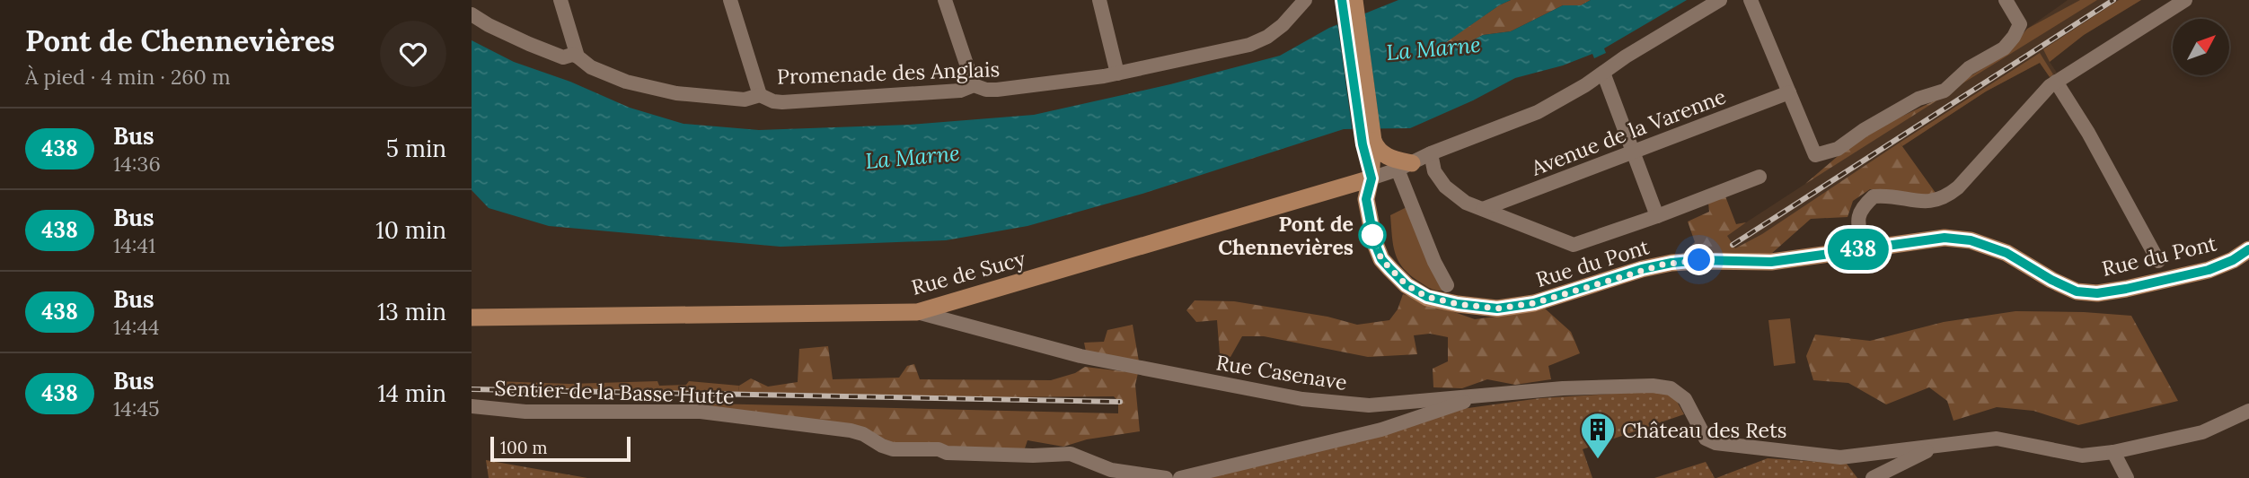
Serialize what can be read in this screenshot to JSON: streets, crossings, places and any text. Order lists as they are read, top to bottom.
{
  "streets": {
    "main road": ["Rue du Pont", "Rue de Sucy"],
    "street": [
      "Promenade des Anglais",
      "Avenue de la Varenne",
      "Rue Casenave",
      "Sentier de la Basse Hutte"
    ]
  },
  "crossings": [
    ["Rue du Pont", "Rue de Sucy"],
    ["Rue de Sucy", "Rue Casenave"]
  ],
  "water": ["La Marne"],
  "places": {
    "other": ["Pont de Chennevières"],
    "building": ["Château des Rets"]
  },
  "lines": ["bus line 438"],
  "scale_bar": "100 m",
  "north": "top right",
  "page": {
    "heading": ["Pont de Chennevières", "À pied · 4 min · 260 m"],
    "on_map": "438",
    "list": [
      {
        "mark": "438",
        "name": "Bus",
        "note": "14:36",
        "value": "5 min"
      },
      {
        "mark": "438",
        "name": "Bus",
        "note": "14:41",
        "value": "10 min"
      },
      {
        "mark": "438",
        "name": "Bus",
        "note": "14:44",
        "value": "13 min"
      },
      {
        "mark": "438",
        "name": "Bus",
        "note": "14:45",
        "value": "14 min"
      }
    ],
    "scale": "100 m"
  }
}
